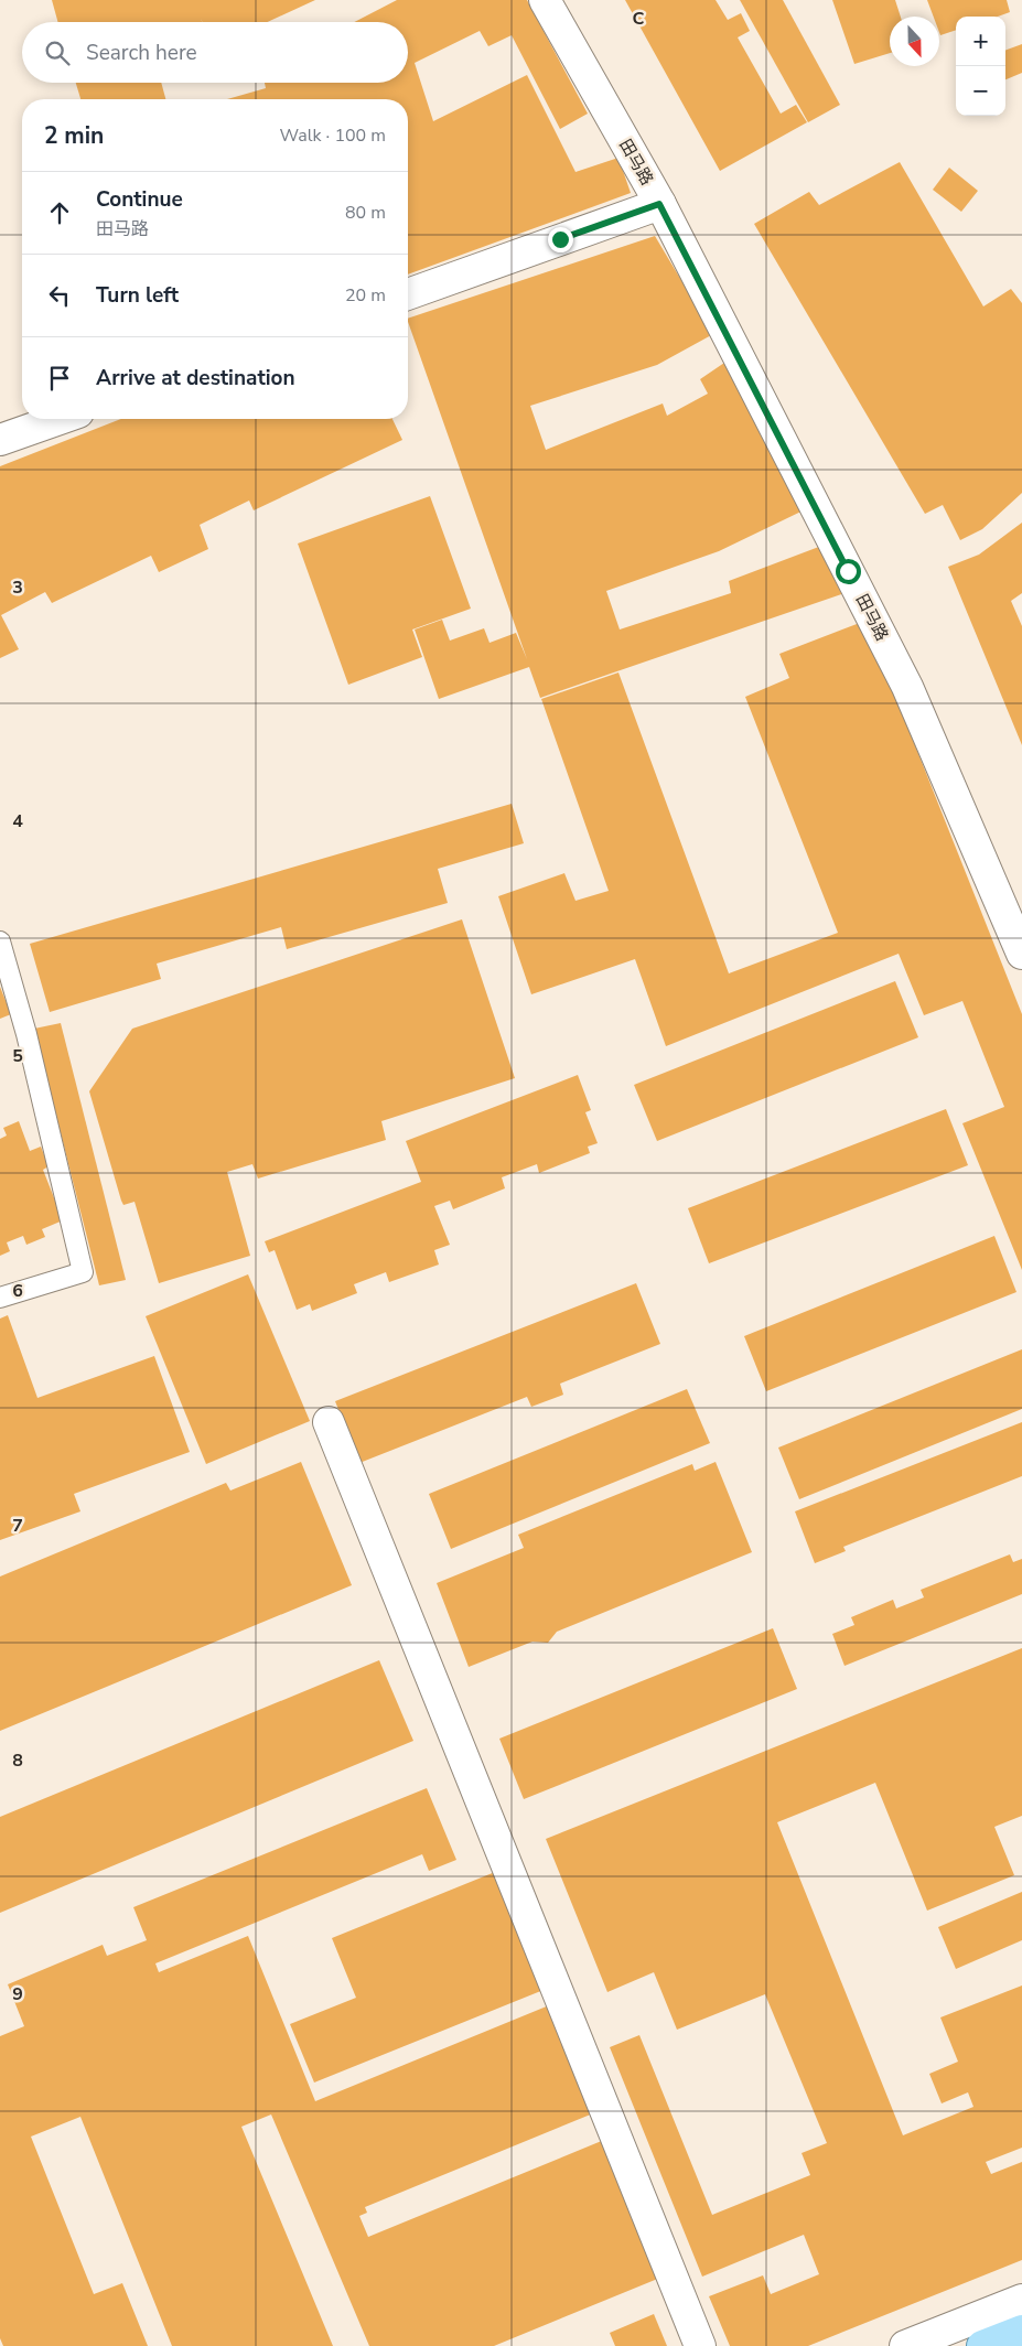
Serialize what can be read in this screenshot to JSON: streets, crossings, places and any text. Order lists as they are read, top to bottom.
{
  "streets": {
    "street": ["田马路"]
  },
  "north": "bottom",
  "page": {
    "map_buttons": ["+", "−"],
    "search": "Search here",
    "heading": ["2 min", "Walk · 100 m"],
    "list": [
      ["Continue", "田马路", "80 m"],
      ["Turn left", "20 m"],
      "Arrive at destination"
    ]
  },
  "grid": {
    "columns": ["C"],
    "rows": [
      "3",
      "4",
      "5",
      "6",
      "7",
      "8",
      "9"
    ]
  }
}
